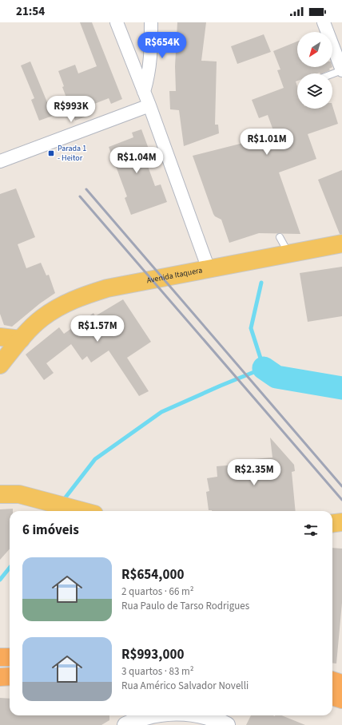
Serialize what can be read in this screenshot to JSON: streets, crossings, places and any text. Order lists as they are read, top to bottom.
{
  "streets": {
    "main road": ["Avenida Itaquera"]
  },
  "places": {
    "transit": ["Parada 1 - Heitor"]
  },
  "north": "bottom left",
  "page": {
    "status": "21:54",
    "price": [
      "R$654K",
      "R$993K",
      "R$1.01M",
      "R$1.04M",
      "R$1.57M",
      "R$2.35M"
    ],
    "heading": "6 imóveis",
    "list": [
      {
        "name": "R$654,000",
        "note": "2 quartos · 66 m² · Rua Paulo de Tarso Rodrigues"
      },
      {
        "name": "R$993,000",
        "note": "3 quartos · 83 m² · Rua Américo Salvador Novelli"
      }
    ]
  }
}
